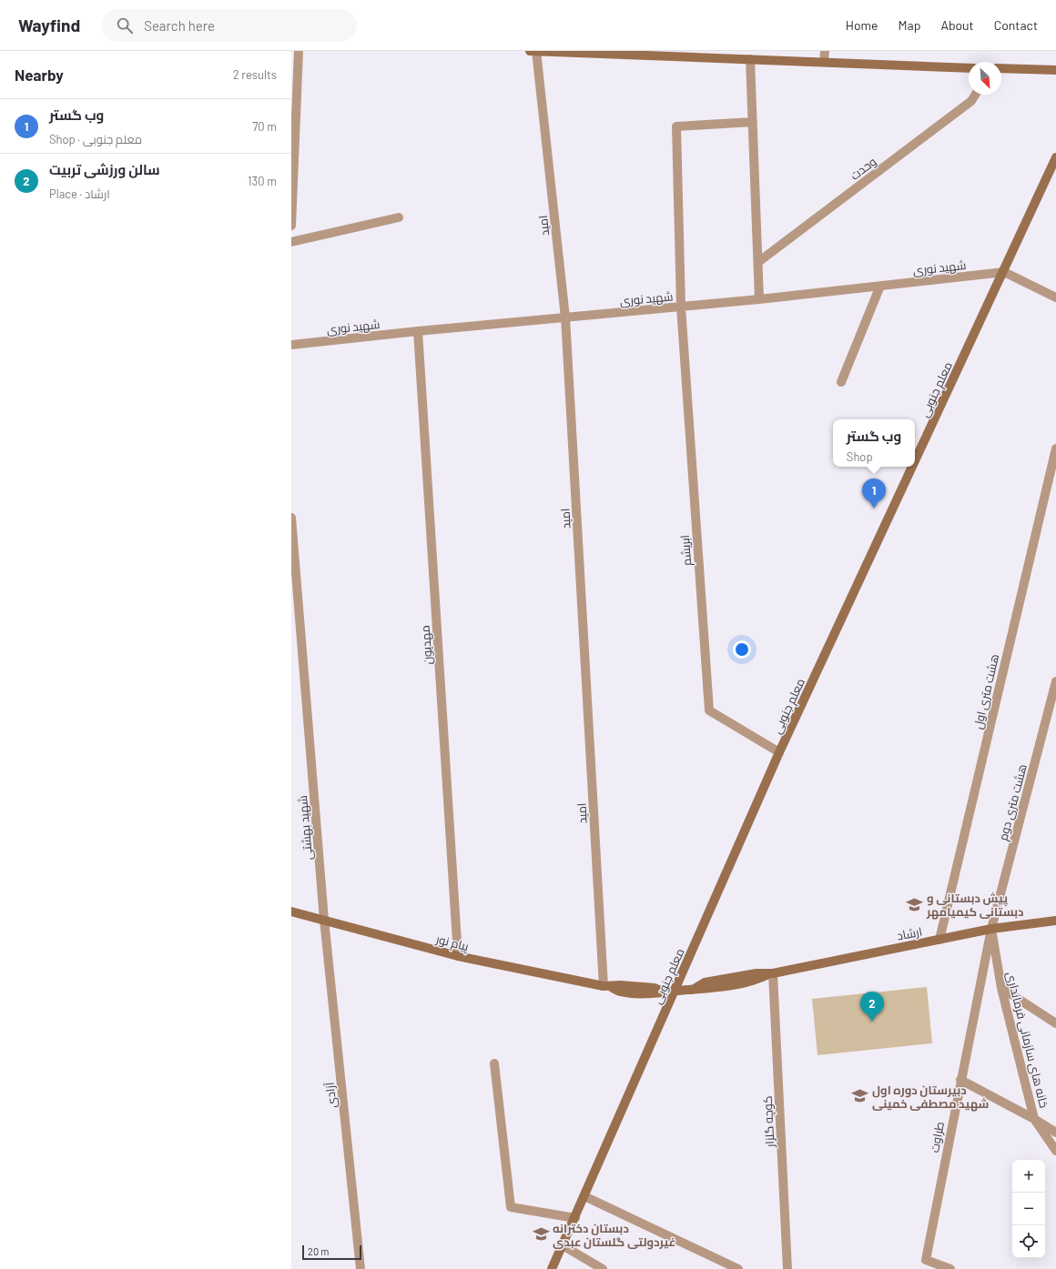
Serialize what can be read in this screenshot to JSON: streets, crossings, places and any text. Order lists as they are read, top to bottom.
{
  "streets": {
    "main road": ["معلم جنوبی", "ارشاد", "پیام نور"],
    "street": [
      "وحدت",
      "امید",
      "شهید نوری",
      "ابریشم",
      "مهدیون",
      "هشت متری اول",
      "هشت متری دوم",
      "شهید بهشتی",
      "خانه های سازمانی فرمانداری",
      "آزادی",
      "کوچه گلزار",
      "طراوت"
    ]
  },
  "crossings": [
    ["امید", "شهید نوری"],
    ["امید", "پیام نور"],
    ["شهید نوری", "معلم جنوبی"],
    ["شهید نوری", "ابریشم"],
    ["شهید نوری", "مهدیون"],
    ["معلم جنوبی", "ابریشم"],
    ["معلم جنوبی", "ارشاد"],
    ["معلم جنوبی", "پیام نور"],
    ["مهدیون", "پیام نور"],
    ["هشت متری اول", "ارشاد"],
    ["هشت متری دوم", "ارشاد"],
    ["هشت متری دوم", "خانه های سازمانی فرمانداری"],
    ["هشت متری دوم", "طراوت"],
    ["شهید بهشتی", "پیام نور"],
    ["شهید بهشتی", "آزادی"],
    ["ارشاد", "پیام نور"],
    ["ارشاد", "خانه های سازمانی فرمانداری"],
    ["ارشاد", "کوچه گلزار"],
    ["ارشاد", "طراوت"],
    ["پیام نور", "آزادی"],
    ["خانه های سازمانی فرمانداری", "طراوت"]
  ],
  "places": {
    "school or university": ["پیش دبستانی و دبستانی کیمیامهر", "دبیرستان دوره اول شهید مصطفی خمینی", "دبستان دخترانه غیردولتی گلستان عبدی"]
  },
  "scale_bar": "20 m",
  "north": "bottom right",
  "page": {
    "header": "Wayfind",
    "search": "Search here",
    "nav": [
      "Home",
      "Map",
      "About",
      "Contact"
    ],
    "heading": ["Nearby", "2 results"],
    "list": [
      {
        "mark": "1",
        "name": "وب گستر",
        "note": "Shop · معلم جنوبی",
        "value": "70 m"
      },
      {
        "mark": "2",
        "name": "سالن ورزشی تربیت",
        "note": "Place · ارشاد",
        "value": "130 m"
      }
    ],
    "popup": ["وب گستر", "Shop"],
    "pins": ["1", "2"],
    "map_buttons": ["+", "−"],
    "scale": "20 m"
  }
}
